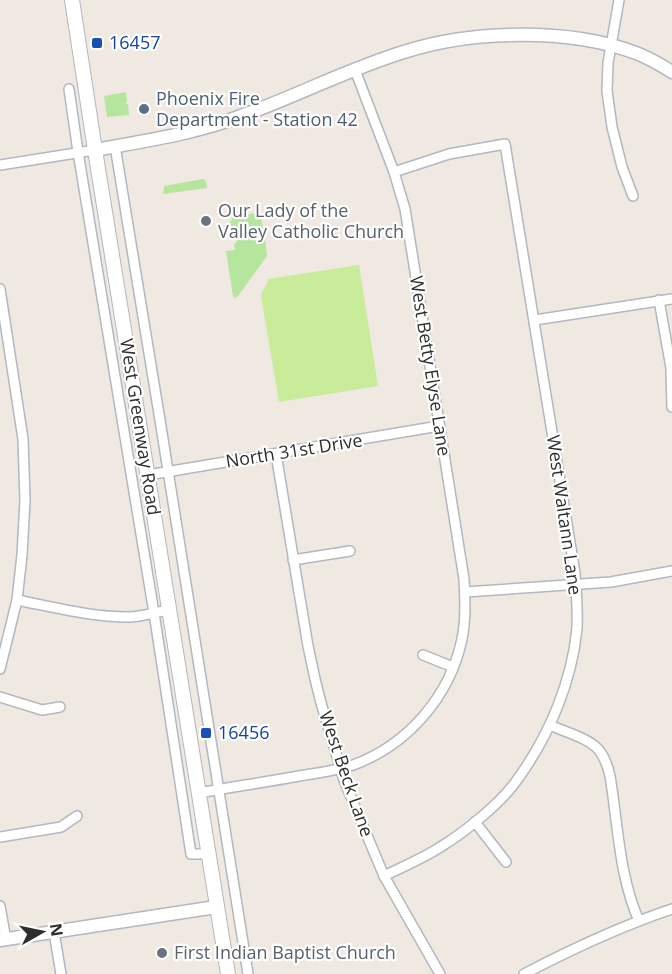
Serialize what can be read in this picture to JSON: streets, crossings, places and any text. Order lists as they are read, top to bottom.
{
  "streets": {
    "main road": ["West Greenway Road"],
    "street": [
      "West Betty Elyse Lane",
      "North 31st Drive",
      "West Waltann Lane",
      "West Beck Lane"
    ]
  },
  "crossings": [
    ["West Betty Elyse Lane", "West Greenway Road"],
    ["West Betty Elyse Lane", "North 31st Drive"],
    ["West Betty Elyse Lane", "West Waltann Lane"],
    ["West Betty Elyse Lane", "West Beck Lane"],
    ["West Greenway Road", "North 31st Drive"],
    ["North 31st Drive", "West Beck Lane"],
    ["West Waltann Lane", "West Beck Lane"]
  ],
  "places": {
    "transit": ["16457", "16456"],
    "other": ["Phoenix Fire Department - Station 42", "Our Lady of the Valley Catholic Church", "First Indian Baptist Church"]
  },
  "north": "right"
}
